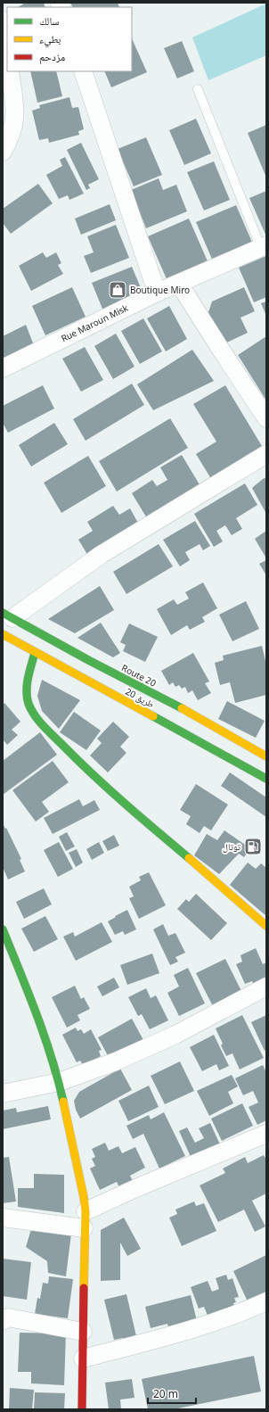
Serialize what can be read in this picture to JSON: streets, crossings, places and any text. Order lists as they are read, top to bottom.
{
  "streets": {
    "street": ["Rue Maroun Misk", "Route 20", "طريق 20"]
  },
  "places": {
    "shop": ["Boutique Miro"],
    "fuel station": ["توتال"]
  },
  "legend": ["سالك", "بطيء", "مزدحم"],
  "scale_bar": "20 m"
}
